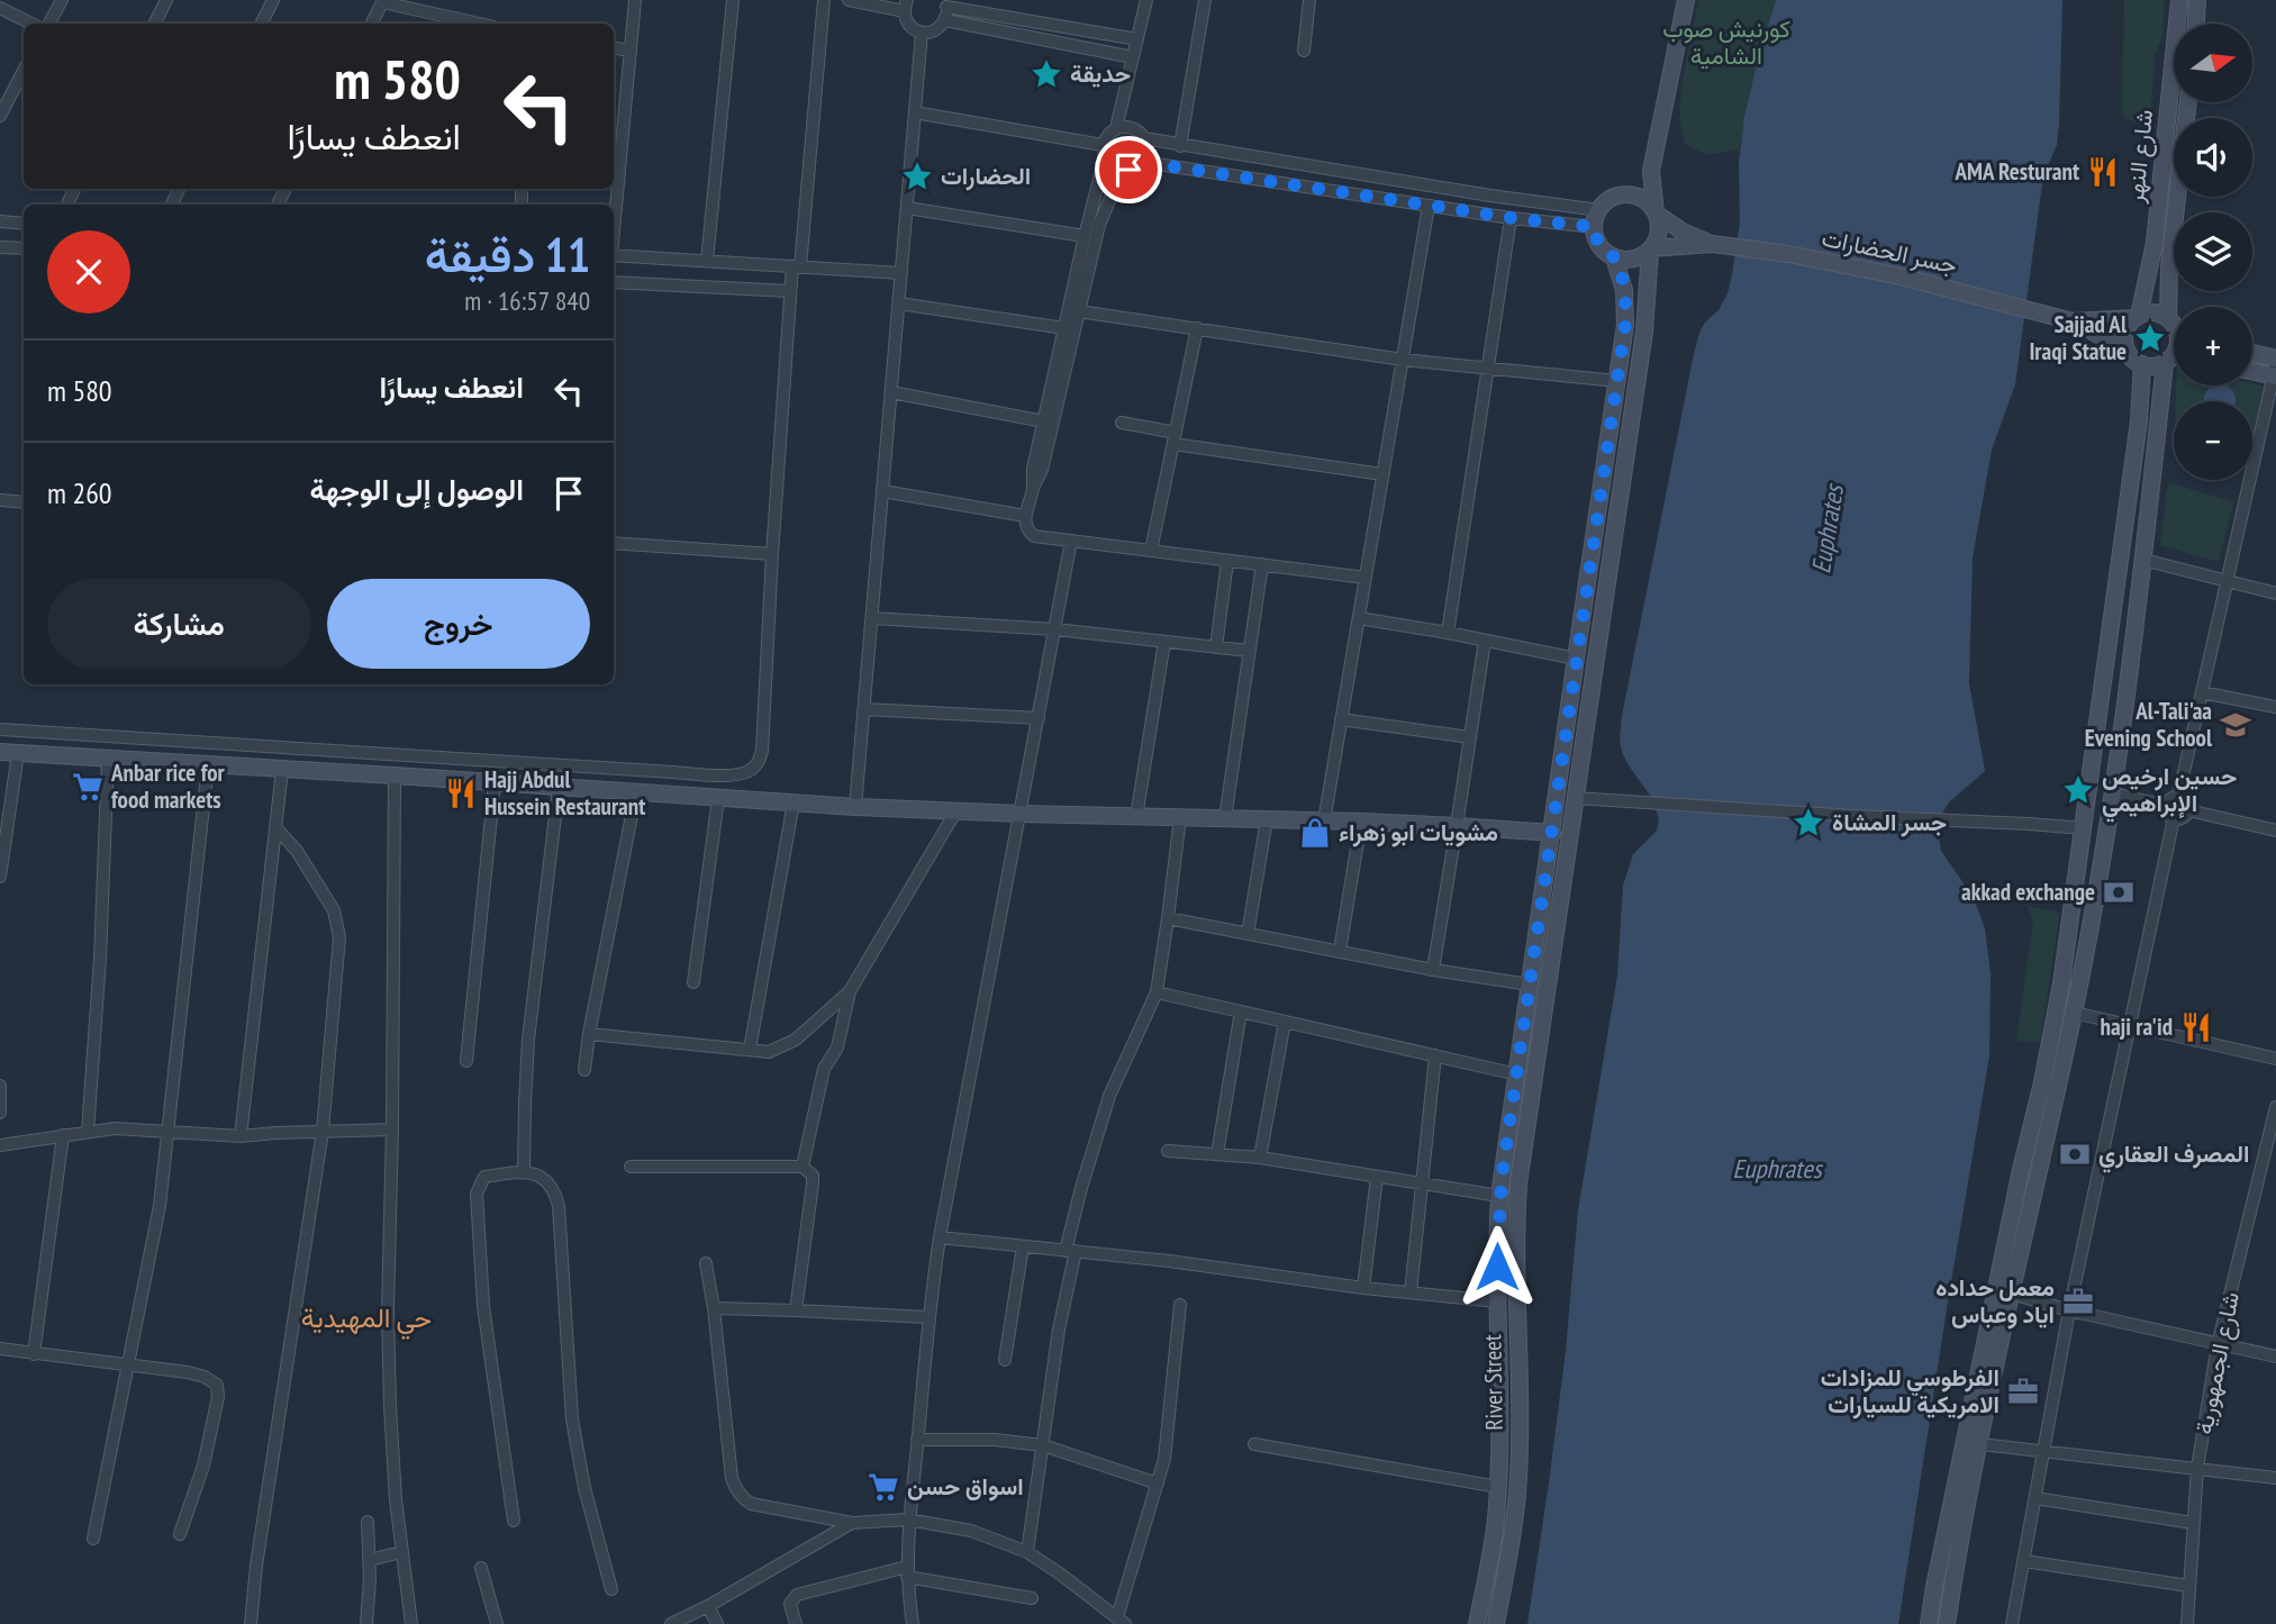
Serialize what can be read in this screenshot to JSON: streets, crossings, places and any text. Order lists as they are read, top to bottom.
{
  "streets": {
    "main road": ["شارع النهر", "جسر الحضارات", "River Street"],
    "street": ["شارع الجمهورية"]
  },
  "districts": ["حي المهيدية"],
  "water": ["Euphrates"],
  "parks": ["كورنيش صوب الشامية"],
  "places": {
    "place": [
      "حديقة",
      "الحضارات",
      "Sajjad Al Iraqi Statue",
      "حسين ارخيص الإبراهيمي",
      "جسر المشاة"
    ],
    "restaurant": ["AMA Resturant", "Hajj Abdul Hussein Restaurant", "haji ra'id"],
    "school or university": ["Al-Tali'aa Evening School"],
    "supermarket": ["Anbar rice for food markets", "اسواق حسن"],
    "shop": ["مشويات ابو زهراء"],
    "bank": ["akkad exchange", "المصرف العقاري"],
    "office": ["معمل حداده اياد وعباس", "الفرطوسي للمزادات الامريكية للسيارات"]
  },
  "north": "right",
  "page": {
    "map_buttons": ["+", "−"],
    "turn": ["580 m", "انعطف يسارًا"],
    "heading": ["11 دقيقة", "840 m · 16:57"],
    "list": [
      {
        "name": "انعطف يسارًا",
        "value": "580 m"
      },
      {
        "name": "الوصول إلى الوجهة",
        "value": "260 m"
      }
    ],
    "buttons": ["خروج", "مشاركة"]
  }
}
